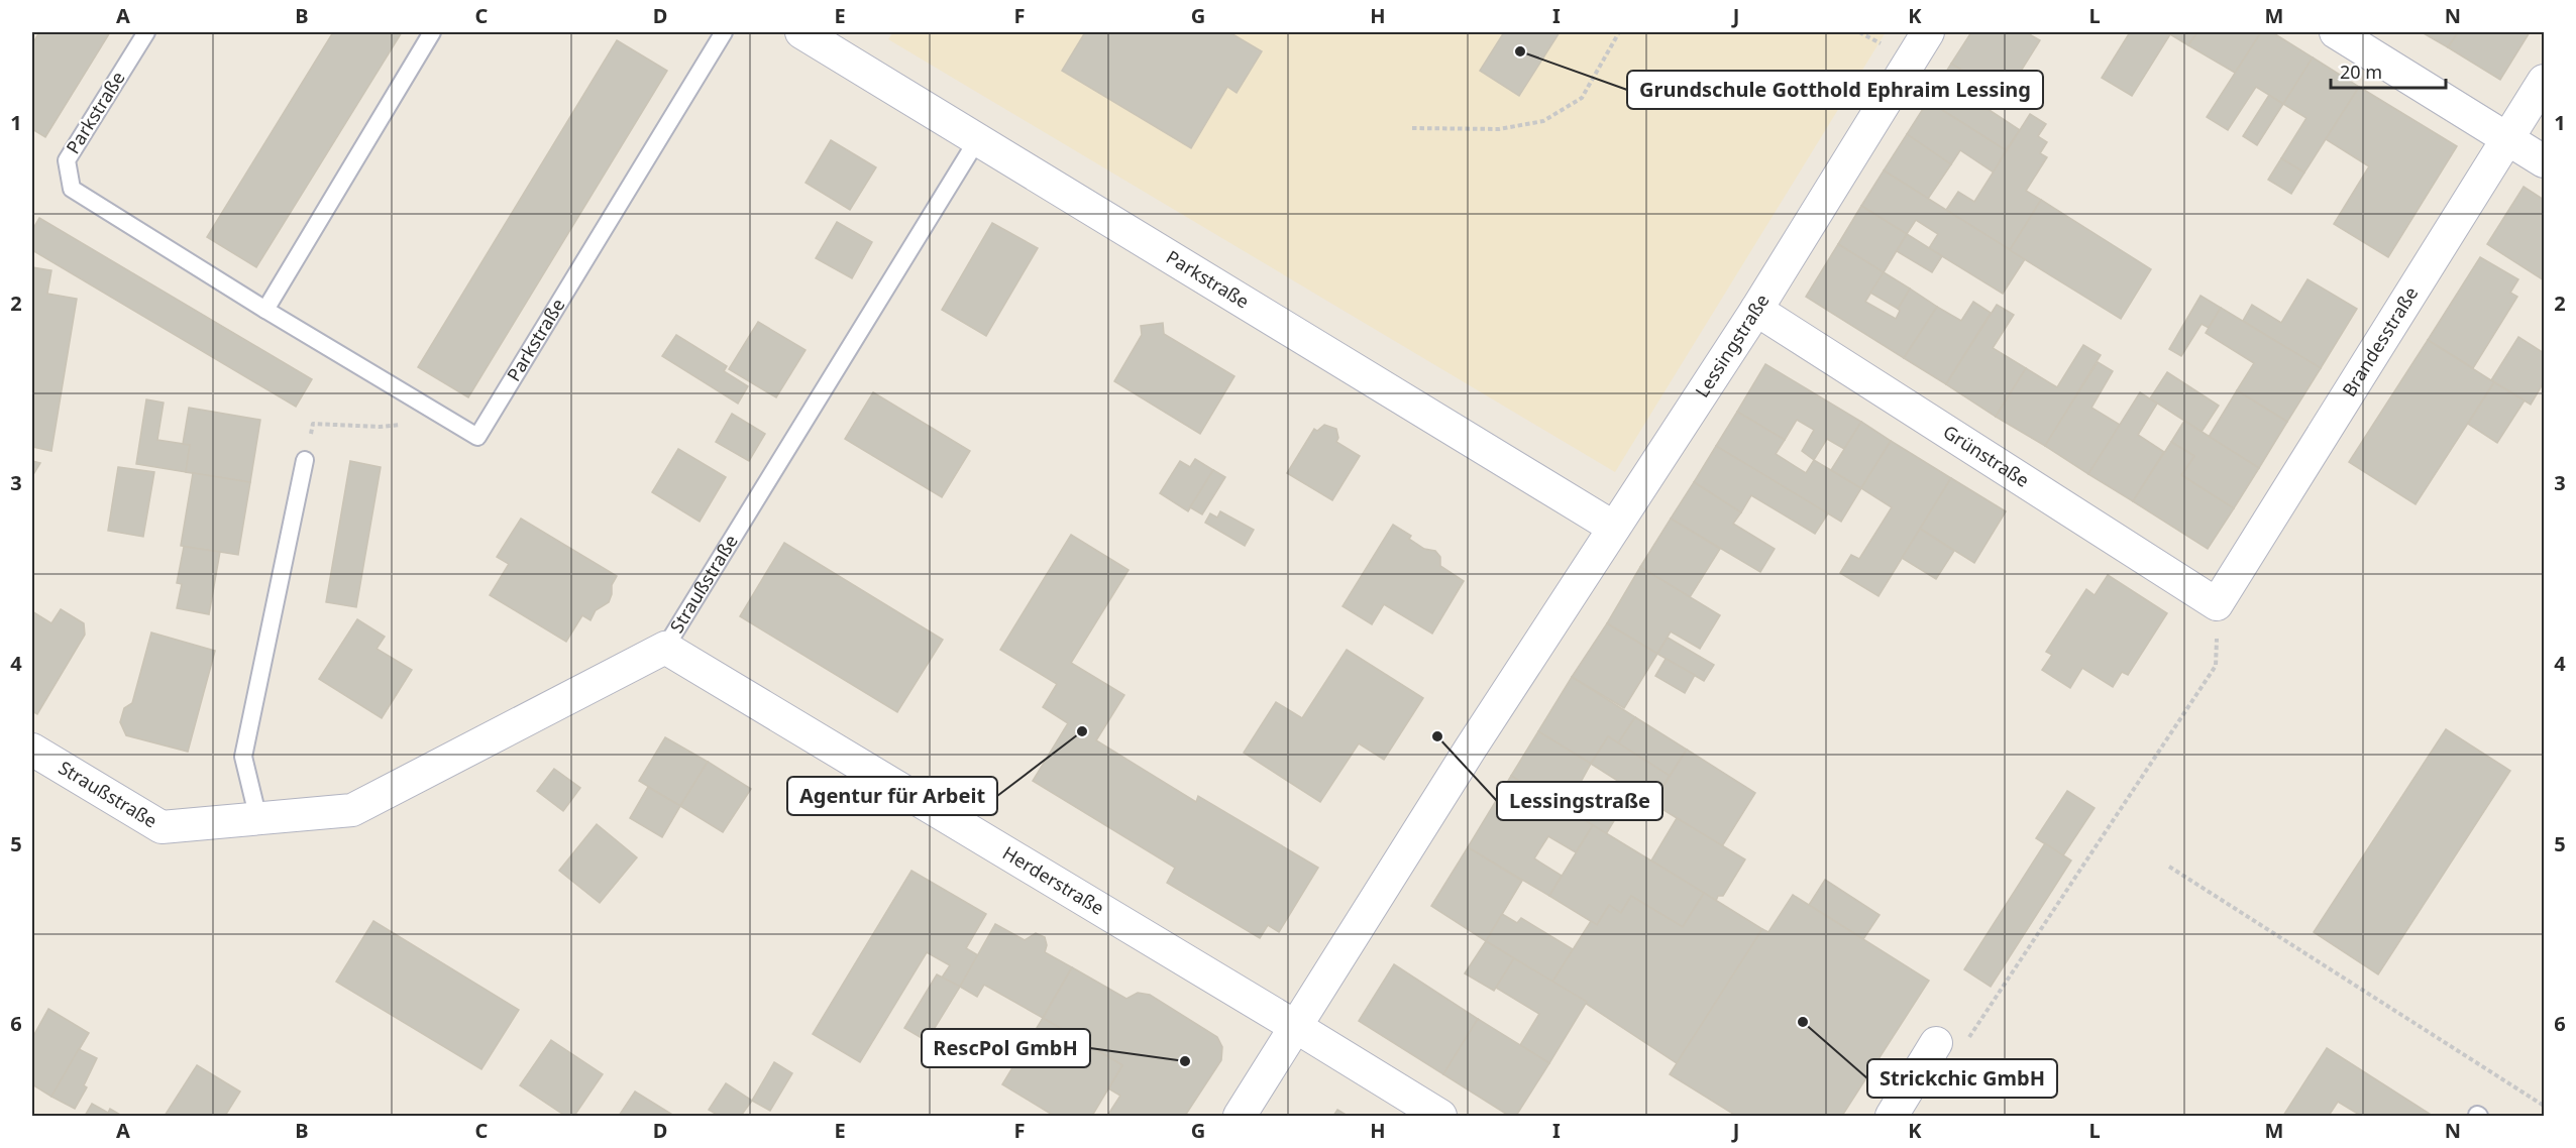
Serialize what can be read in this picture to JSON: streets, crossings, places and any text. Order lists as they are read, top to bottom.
{
  "streets": {
    "street": [
      "Parkstraße",
      "Brandesstraße",
      "Lessingstraße",
      "Grünstraße",
      "Straußstraße",
      "Herderstraße"
    ]
  },
  "crossings": [
    ["Parkstraße", "Lessingstraße"],
    ["Parkstraße", "Straußstraße"],
    ["Brandesstraße", "Grünstraße"],
    ["Lessingstraße", "Grünstraße"],
    ["Lessingstraße", "Herderstraße"],
    ["Straußstraße", "Herderstraße"]
  ],
  "places": [
    "Grundschule Gotthold Ephraim Lessing",
    "Agentur für Arbeit",
    "Lessingstraße",
    "Strickchic GmbH",
    "RescPol GmbH"
  ],
  "scale_bar": "20 m",
  "grid": {
    "columns": [
      "A",
      "B",
      "C",
      "D",
      "E",
      "F",
      "G",
      "H",
      "I",
      "J",
      "K",
      "L",
      "M",
      "N"
    ],
    "rows": [
      "1",
      "2",
      "3",
      "4",
      "5",
      "6"
    ]
  }
}
